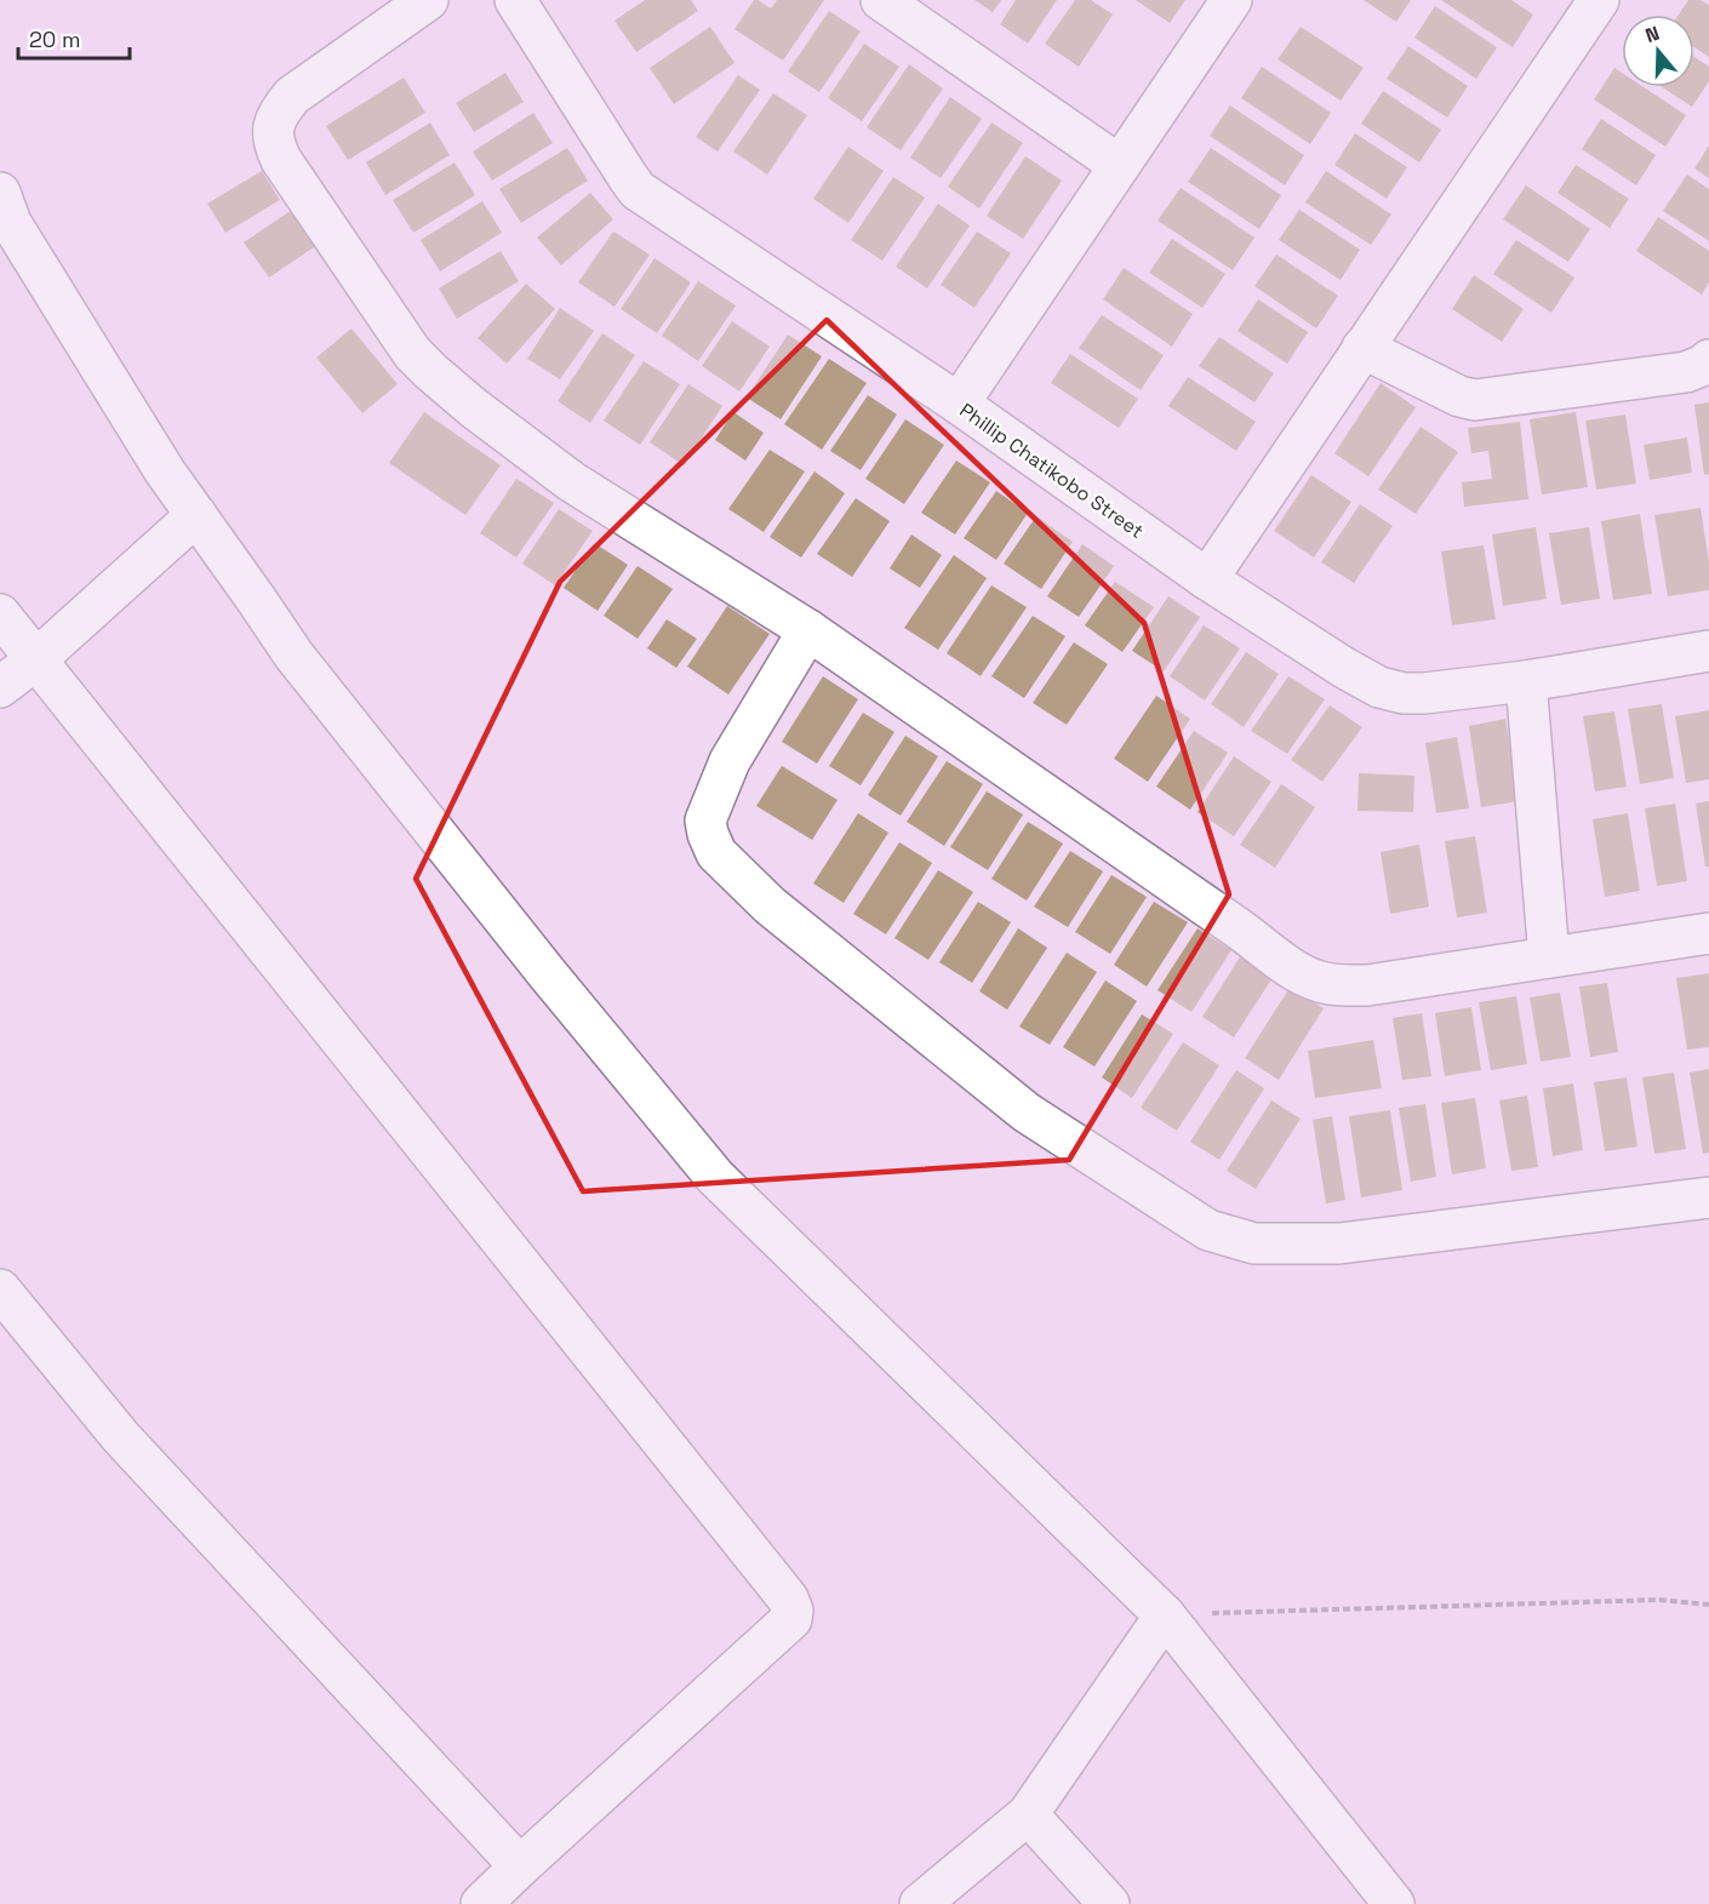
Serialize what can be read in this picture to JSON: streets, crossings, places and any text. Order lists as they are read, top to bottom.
{
  "streets": {
    "street": ["Phillip Chatikobo Street"]
  },
  "scale_bar": "20 m",
  "north": "top"
}
